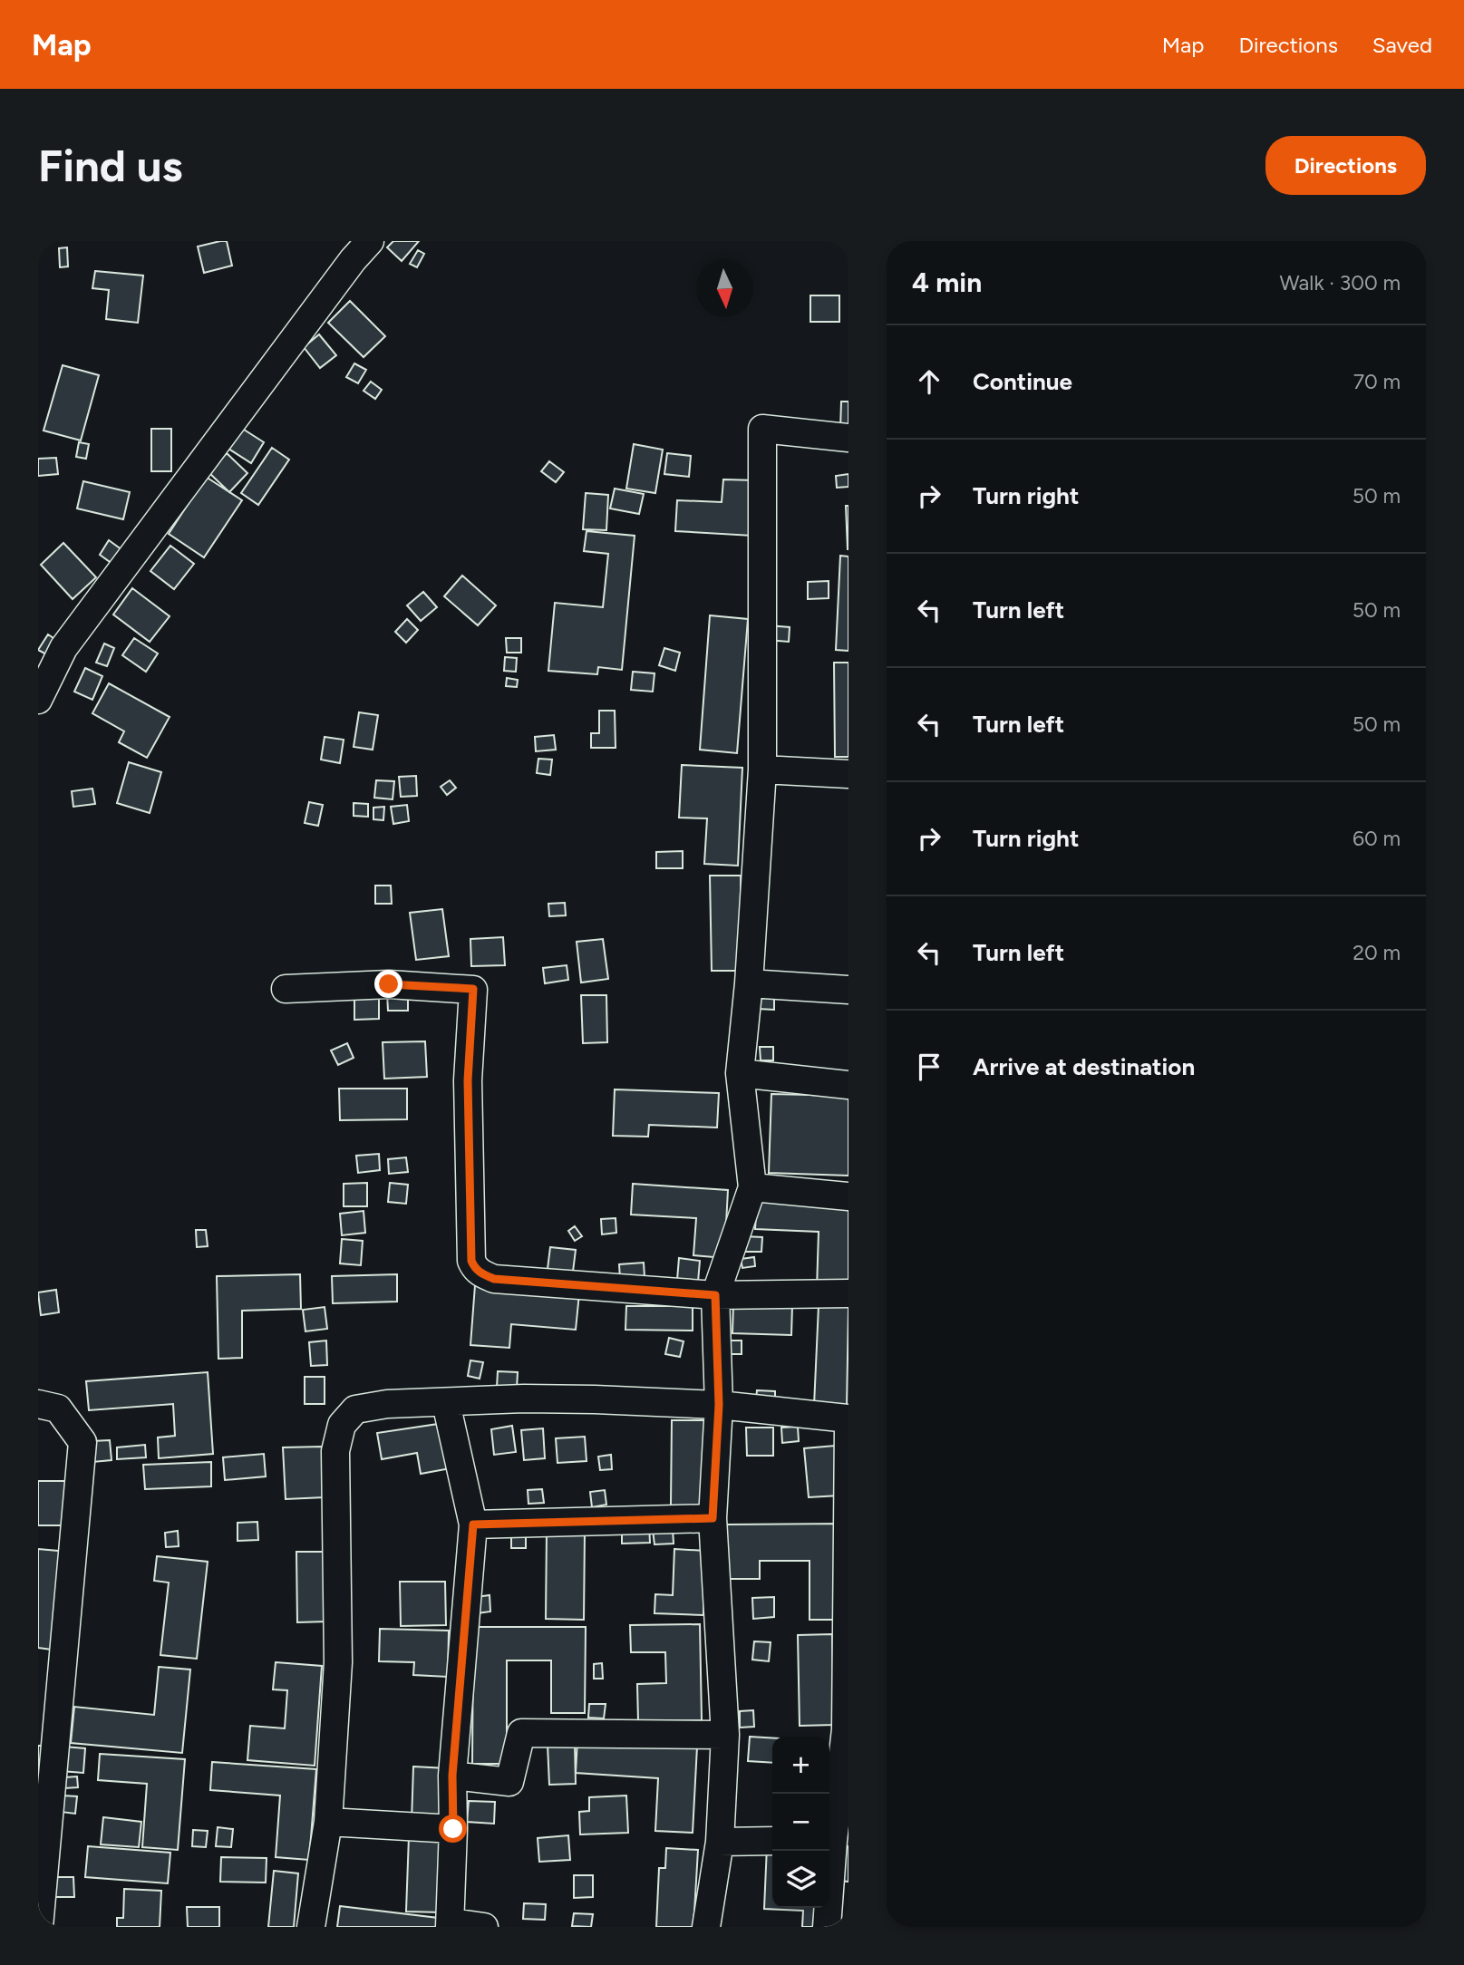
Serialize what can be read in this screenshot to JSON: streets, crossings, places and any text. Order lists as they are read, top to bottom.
{
  "north": "bottom",
  "page": {
    "header": "Map",
    "nav": ["Map", "Directions", "Saved"],
    "buttons": "Directions",
    "title": "Find us",
    "heading": ["4 min", "Walk · 300 m"],
    "list": [
      ["Continue", "70 m"],
      ["Turn right", "50 m"],
      ["Turn left", "50 m"],
      ["Turn left", "50 m"],
      ["Turn right", "60 m"],
      ["Turn left", "20 m"],
      "Arrive at destination"
    ],
    "map_buttons": ["+", "−"]
  }
}
